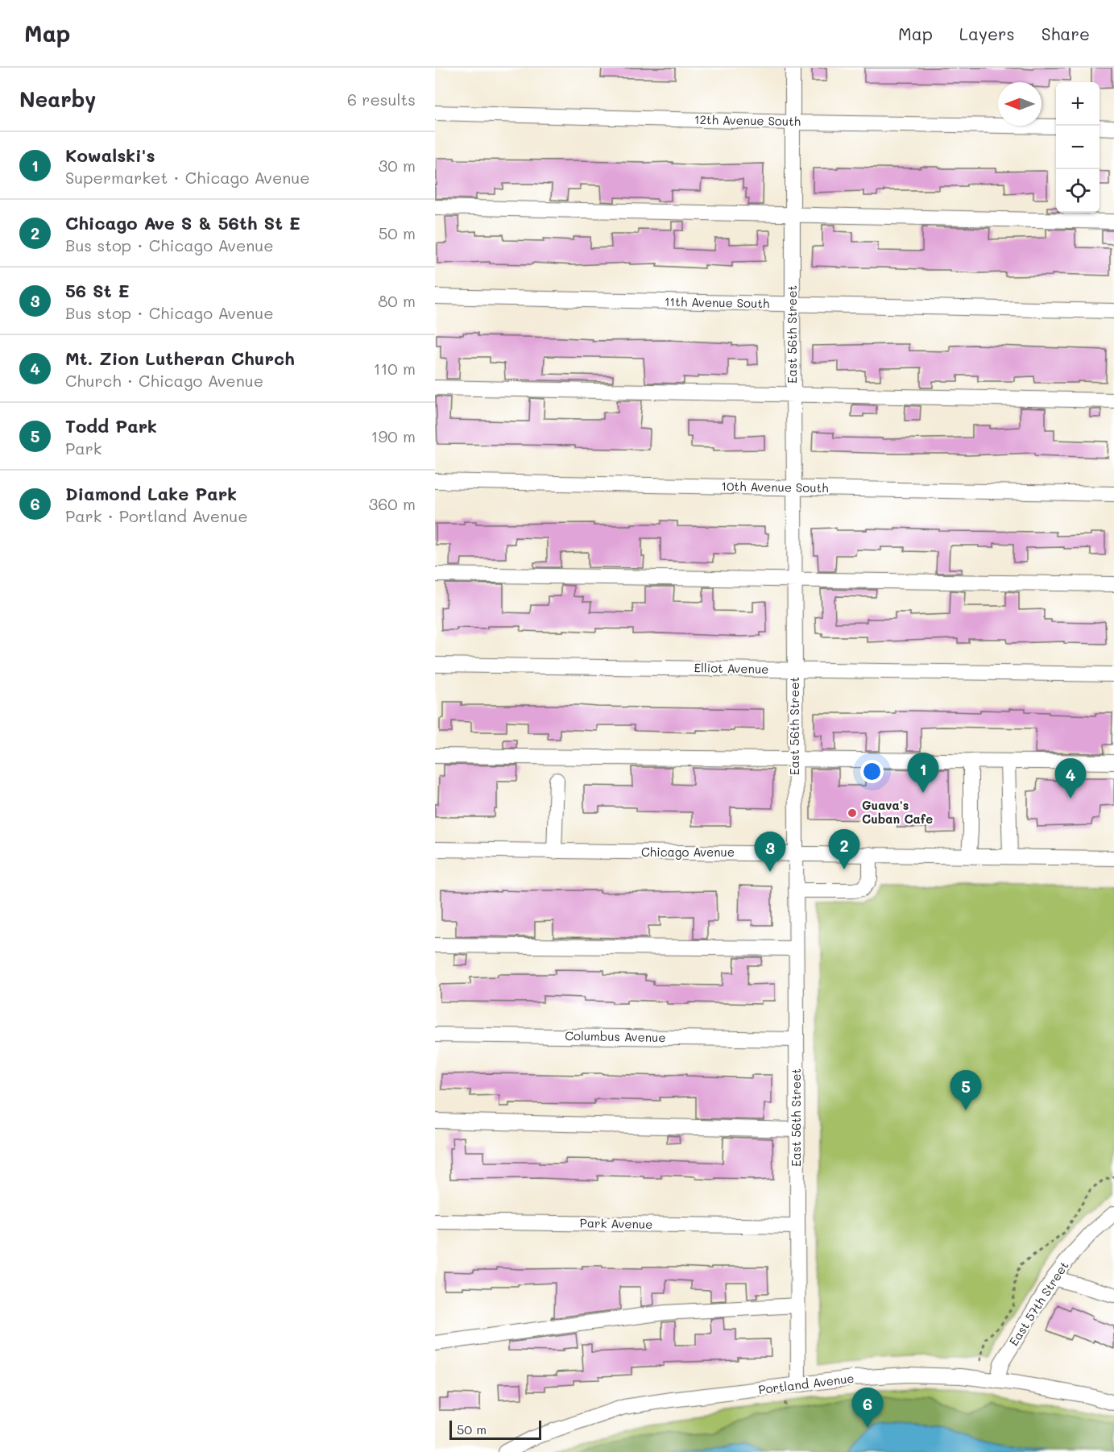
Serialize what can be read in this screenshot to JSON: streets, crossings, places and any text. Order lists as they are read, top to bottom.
{
  "streets": {
    "street": [
      "12th Avenue South",
      "11th Avenue South",
      "East 56th Street",
      "10th Avenue South",
      "Elliot Avenue",
      "Chicago Avenue",
      "Columbus Avenue",
      "Park Avenue",
      "East 57th Street",
      "Portland Avenue"
    ]
  },
  "crossings": [
    ["12th Avenue South", "East 56th Street"],
    ["11th Avenue South", "East 56th Street"],
    ["East 56th Street", "10th Avenue South"],
    ["East 56th Street", "Elliot Avenue"],
    ["East 56th Street", "Chicago Avenue"],
    ["East 56th Street", "Columbus Avenue"],
    ["East 56th Street", "Park Avenue"],
    ["East 56th Street", "Portland Avenue"],
    ["East 57th Street", "Portland Avenue"]
  ],
  "places": ["Guava's Cuban Cafe"],
  "scale_bar": "50 m",
  "north": "left",
  "page": {
    "header": "Map",
    "nav": ["Map", "Layers", "Share"],
    "heading": ["Nearby", "6 results"],
    "map_buttons": ["+", "−"],
    "list": [
      {
        "mark": "1",
        "name": "Kowalski's",
        "note": "Supermarket · Chicago Avenue",
        "value": "30 m"
      },
      {
        "mark": "2",
        "name": "Chicago Ave S & 56th St E",
        "note": "Bus stop · Chicago Avenue",
        "value": "50 m"
      },
      {
        "mark": "3",
        "name": "56 St E",
        "note": "Bus stop · Chicago Avenue",
        "value": "80 m"
      },
      {
        "mark": "4",
        "name": "Mt. Zion Lutheran Church",
        "note": "Church · Chicago Avenue",
        "value": "110 m"
      },
      {
        "mark": "5",
        "name": "Todd Park",
        "note": "Park",
        "value": "190 m"
      },
      {
        "mark": "6",
        "name": "Diamond Lake Park",
        "note": "Park · Portland Avenue",
        "value": "360 m"
      }
    ],
    "pins": [
      "1",
      "4",
      "2",
      "3",
      "5",
      "6"
    ],
    "scale": "50 m"
  }
}
